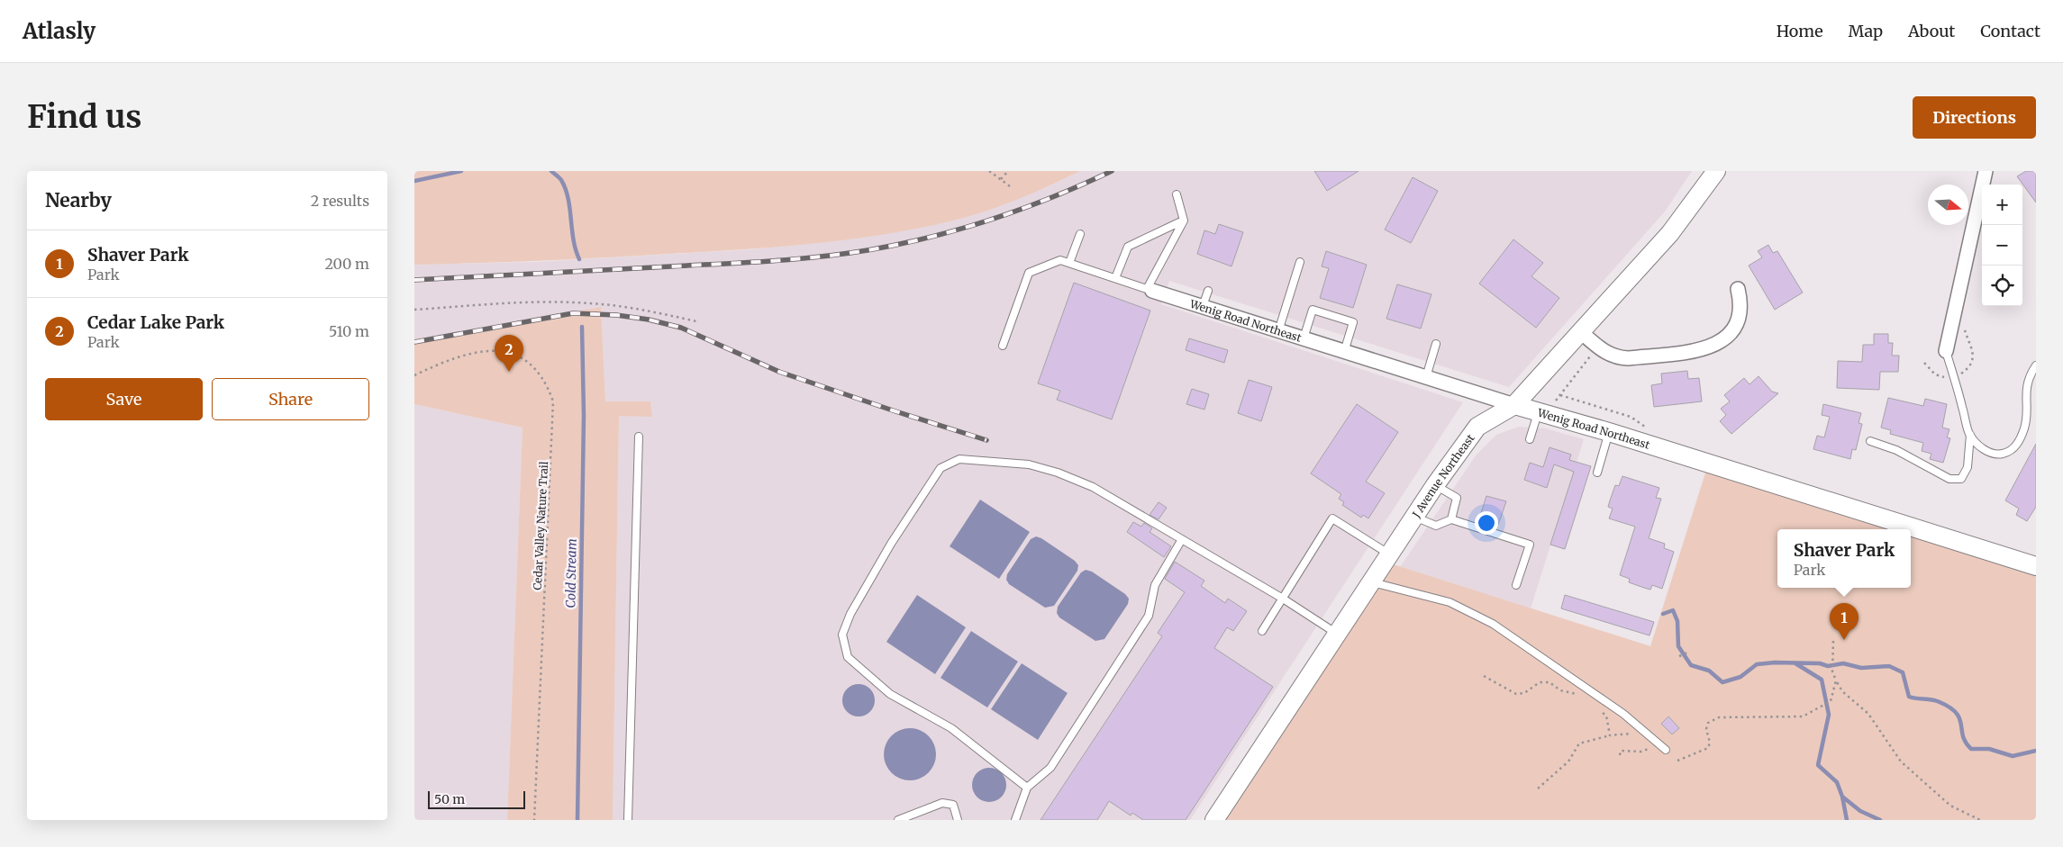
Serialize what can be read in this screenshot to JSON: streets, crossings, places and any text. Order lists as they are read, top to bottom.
{
  "streets": {
    "street": ["Wenig Road Northeast", "J Avenue Northeast"],
    "path": ["Cedar Valley Nature Trail"]
  },
  "crossings": [
    ["Wenig Road Northeast", "J Avenue Northeast"]
  ],
  "water": ["Cold Stream"],
  "scale_bar": "50 m",
  "north": "right",
  "page": {
    "header": "Atlasly",
    "nav": [
      "Home",
      "Map",
      "About",
      "Contact"
    ],
    "buttons": [
      "Directions",
      ["Save", "Share"]
    ],
    "title": "Find us",
    "heading": ["Nearby", "2 results"],
    "map_buttons": ["+", "−"],
    "list": [
      {
        "mark": "1",
        "name": "Shaver Park",
        "note": "Park",
        "value": "200 m"
      },
      {
        "mark": "2",
        "name": "Cedar Lake Park",
        "note": "Park",
        "value": "510 m"
      }
    ],
    "pins": ["2", "1"],
    "popup": ["Shaver Park", "Park"],
    "scale": "50 m"
  }
}
